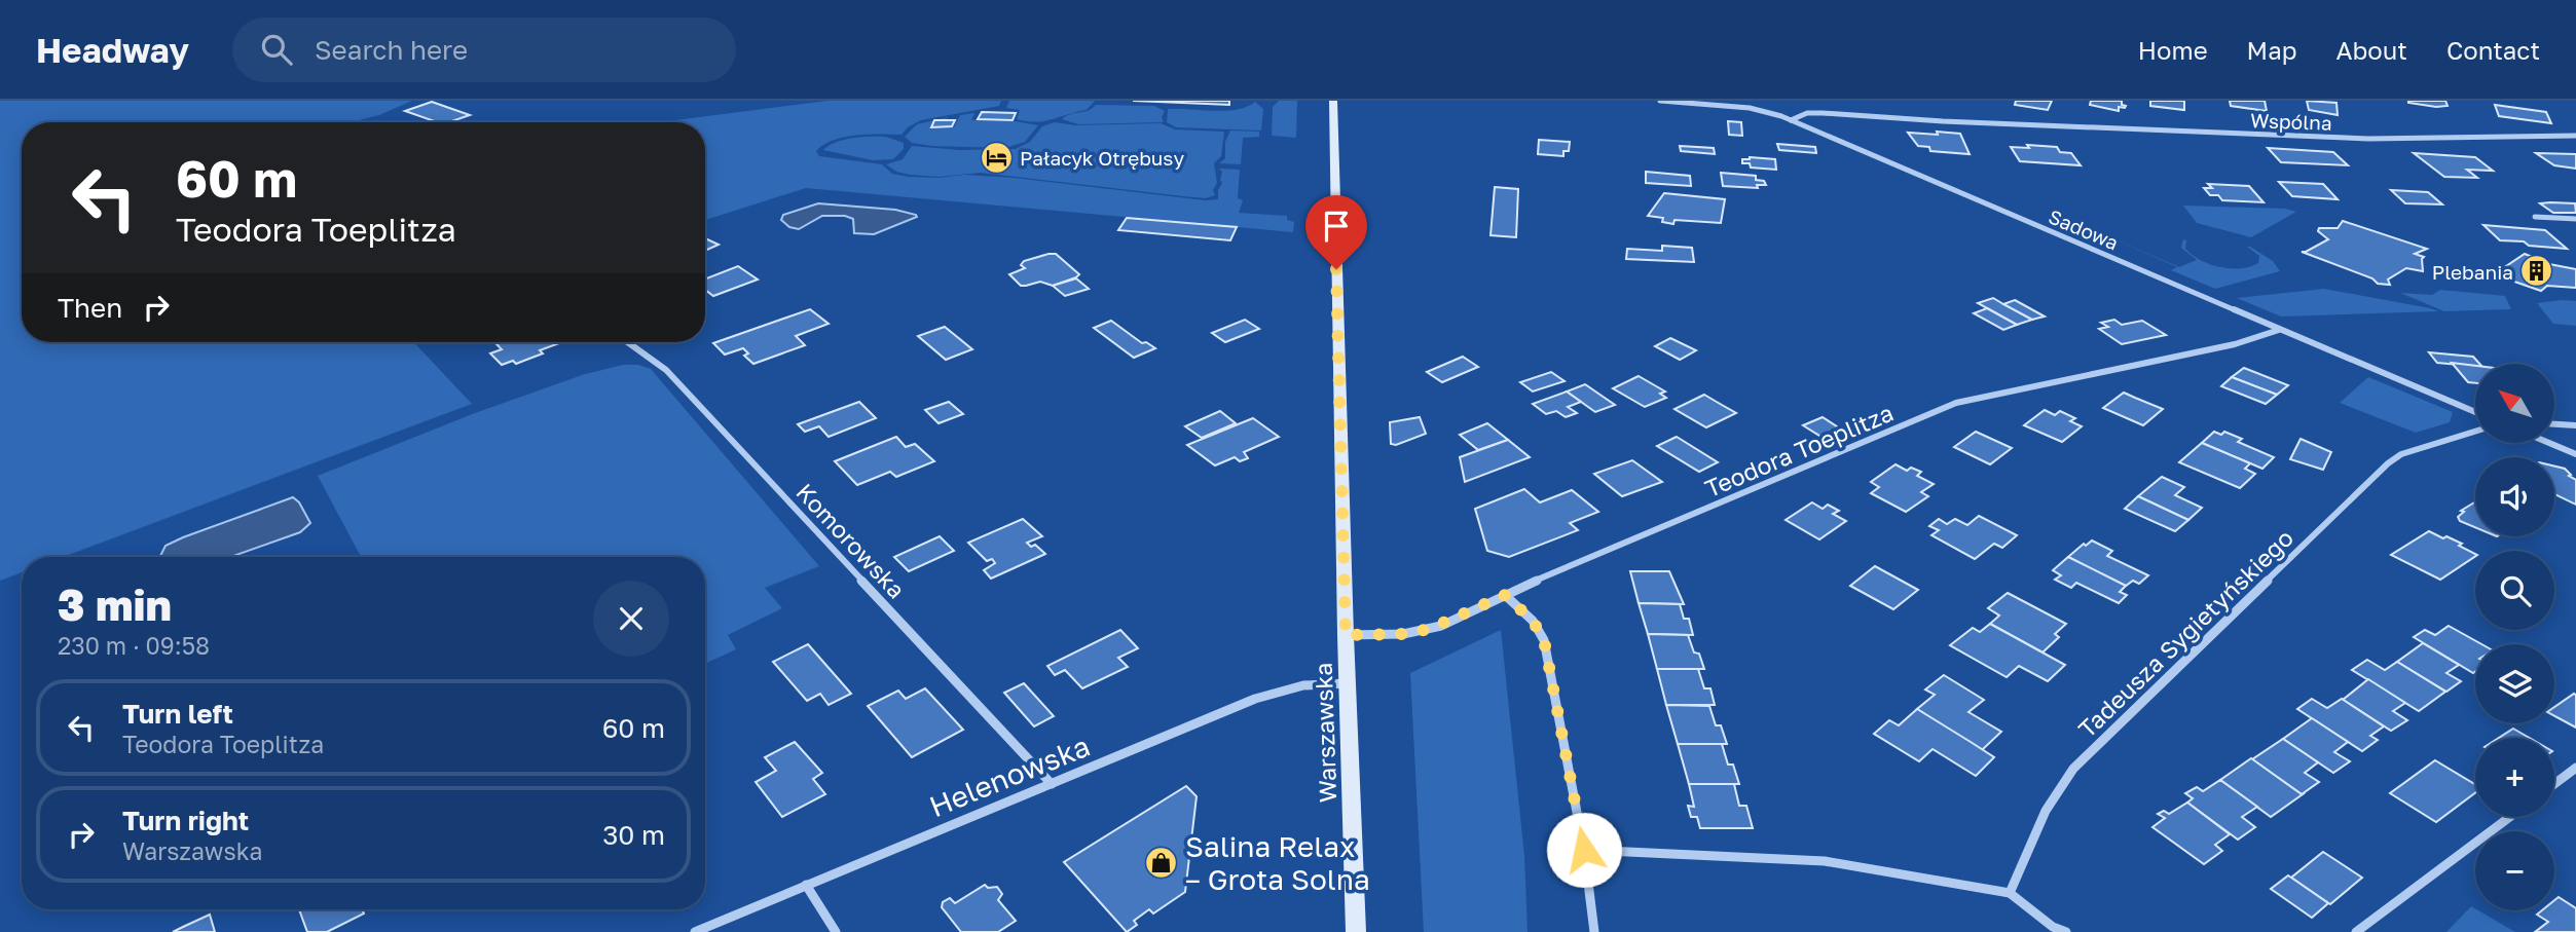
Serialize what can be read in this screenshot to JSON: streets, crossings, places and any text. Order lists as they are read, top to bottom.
{
  "streets": {
    "main road": ["Warszawska"],
    "street": [
      "Wspólna",
      "Sadowa",
      "Teodora Toeplitza",
      "Komorowska",
      "Tadeusza Sygietyńskiego",
      "Helenowska"
    ]
  },
  "crossings": [
    ["Wspólna", "Sadowa"],
    ["Sadowa", "Teodora Toeplitza"],
    ["Teodora Toeplitza", "Warszawska"],
    ["Komorowska", "Helenowska"],
    ["Warszawska", "Helenowska"]
  ],
  "places": {
    "hotel": ["Pałacyk Otrębusy"],
    "building": ["Plebania"],
    "shop": ["Salina Relax – Grota Solna"]
  },
  "north": "top left",
  "page": {
    "header": "Headway",
    "search": "Search here",
    "nav": [
      "Home",
      "Map",
      "About",
      "Contact"
    ],
    "turn": ["60 m", "Teodora Toeplitza"],
    "then": "Then",
    "map_buttons": ["+", "−"],
    "heading": ["3 min", "230 m · 09:58"],
    "list": [
      {
        "name": "Turn left",
        "note": "Teodora Toeplitza",
        "value": "60 m"
      },
      {
        "name": "Turn right",
        "note": "Warszawska",
        "value": "30 m"
      }
    ]
  }
}
